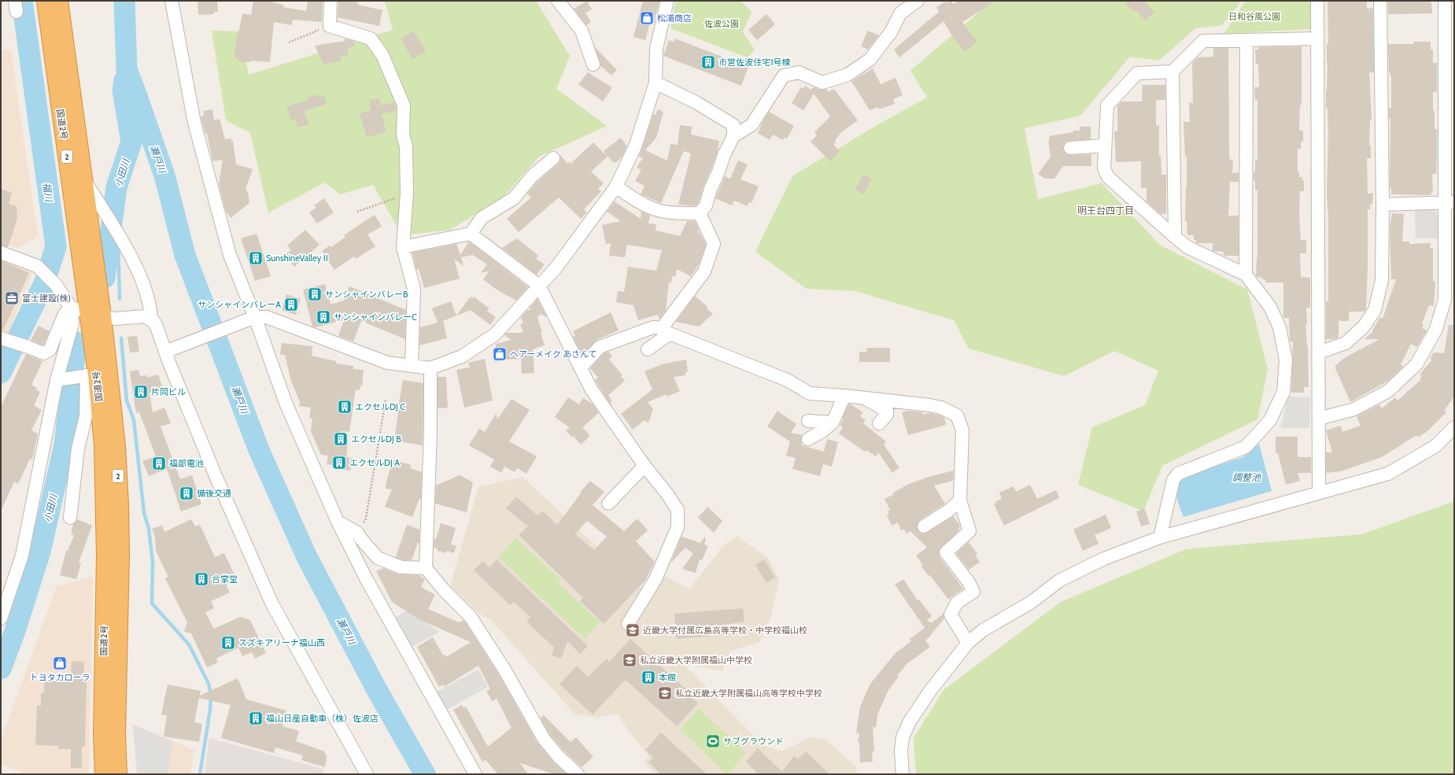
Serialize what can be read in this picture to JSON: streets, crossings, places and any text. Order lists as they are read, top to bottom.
{
  "streets": {
    "highway": ["国道2号", "2"]
  },
  "districts": ["明王台四丁目"],
  "water": [
    "瀬戸川",
    "小田川",
    "福川",
    "調整池"
  ],
  "parks": ["日和谷風公園", "佐波公園"],
  "places": {
    "shop": ["松浦商店", "ヘアーメイク あさんて", "トヨタカローラ"],
    "building": [
      "市営佐波住宅1号棟",
      "SunshineValleyⅡ",
      "サンシャインバレーB",
      "サンシャインバレーA",
      "サンシャインバレーC",
      "片岡ビル",
      "エクセルDJ C",
      "エクセルDJ B",
      "エクセルDJ A",
      "福部電池",
      "備後交通",
      "合掌堂",
      "スズキアリーナ福山西",
      "本館",
      "福山日産自動車（株）佐波店"
    ],
    "office": ["富士建設(株)"],
    "school or university": ["近畿大学付属広島高等学校・中学校福山校", "私立近畿大学附属福山中学校", "私立近畿大学附属福山高等学校中学校"],
    "sports": ["サブグラウンド"]
  }
}
